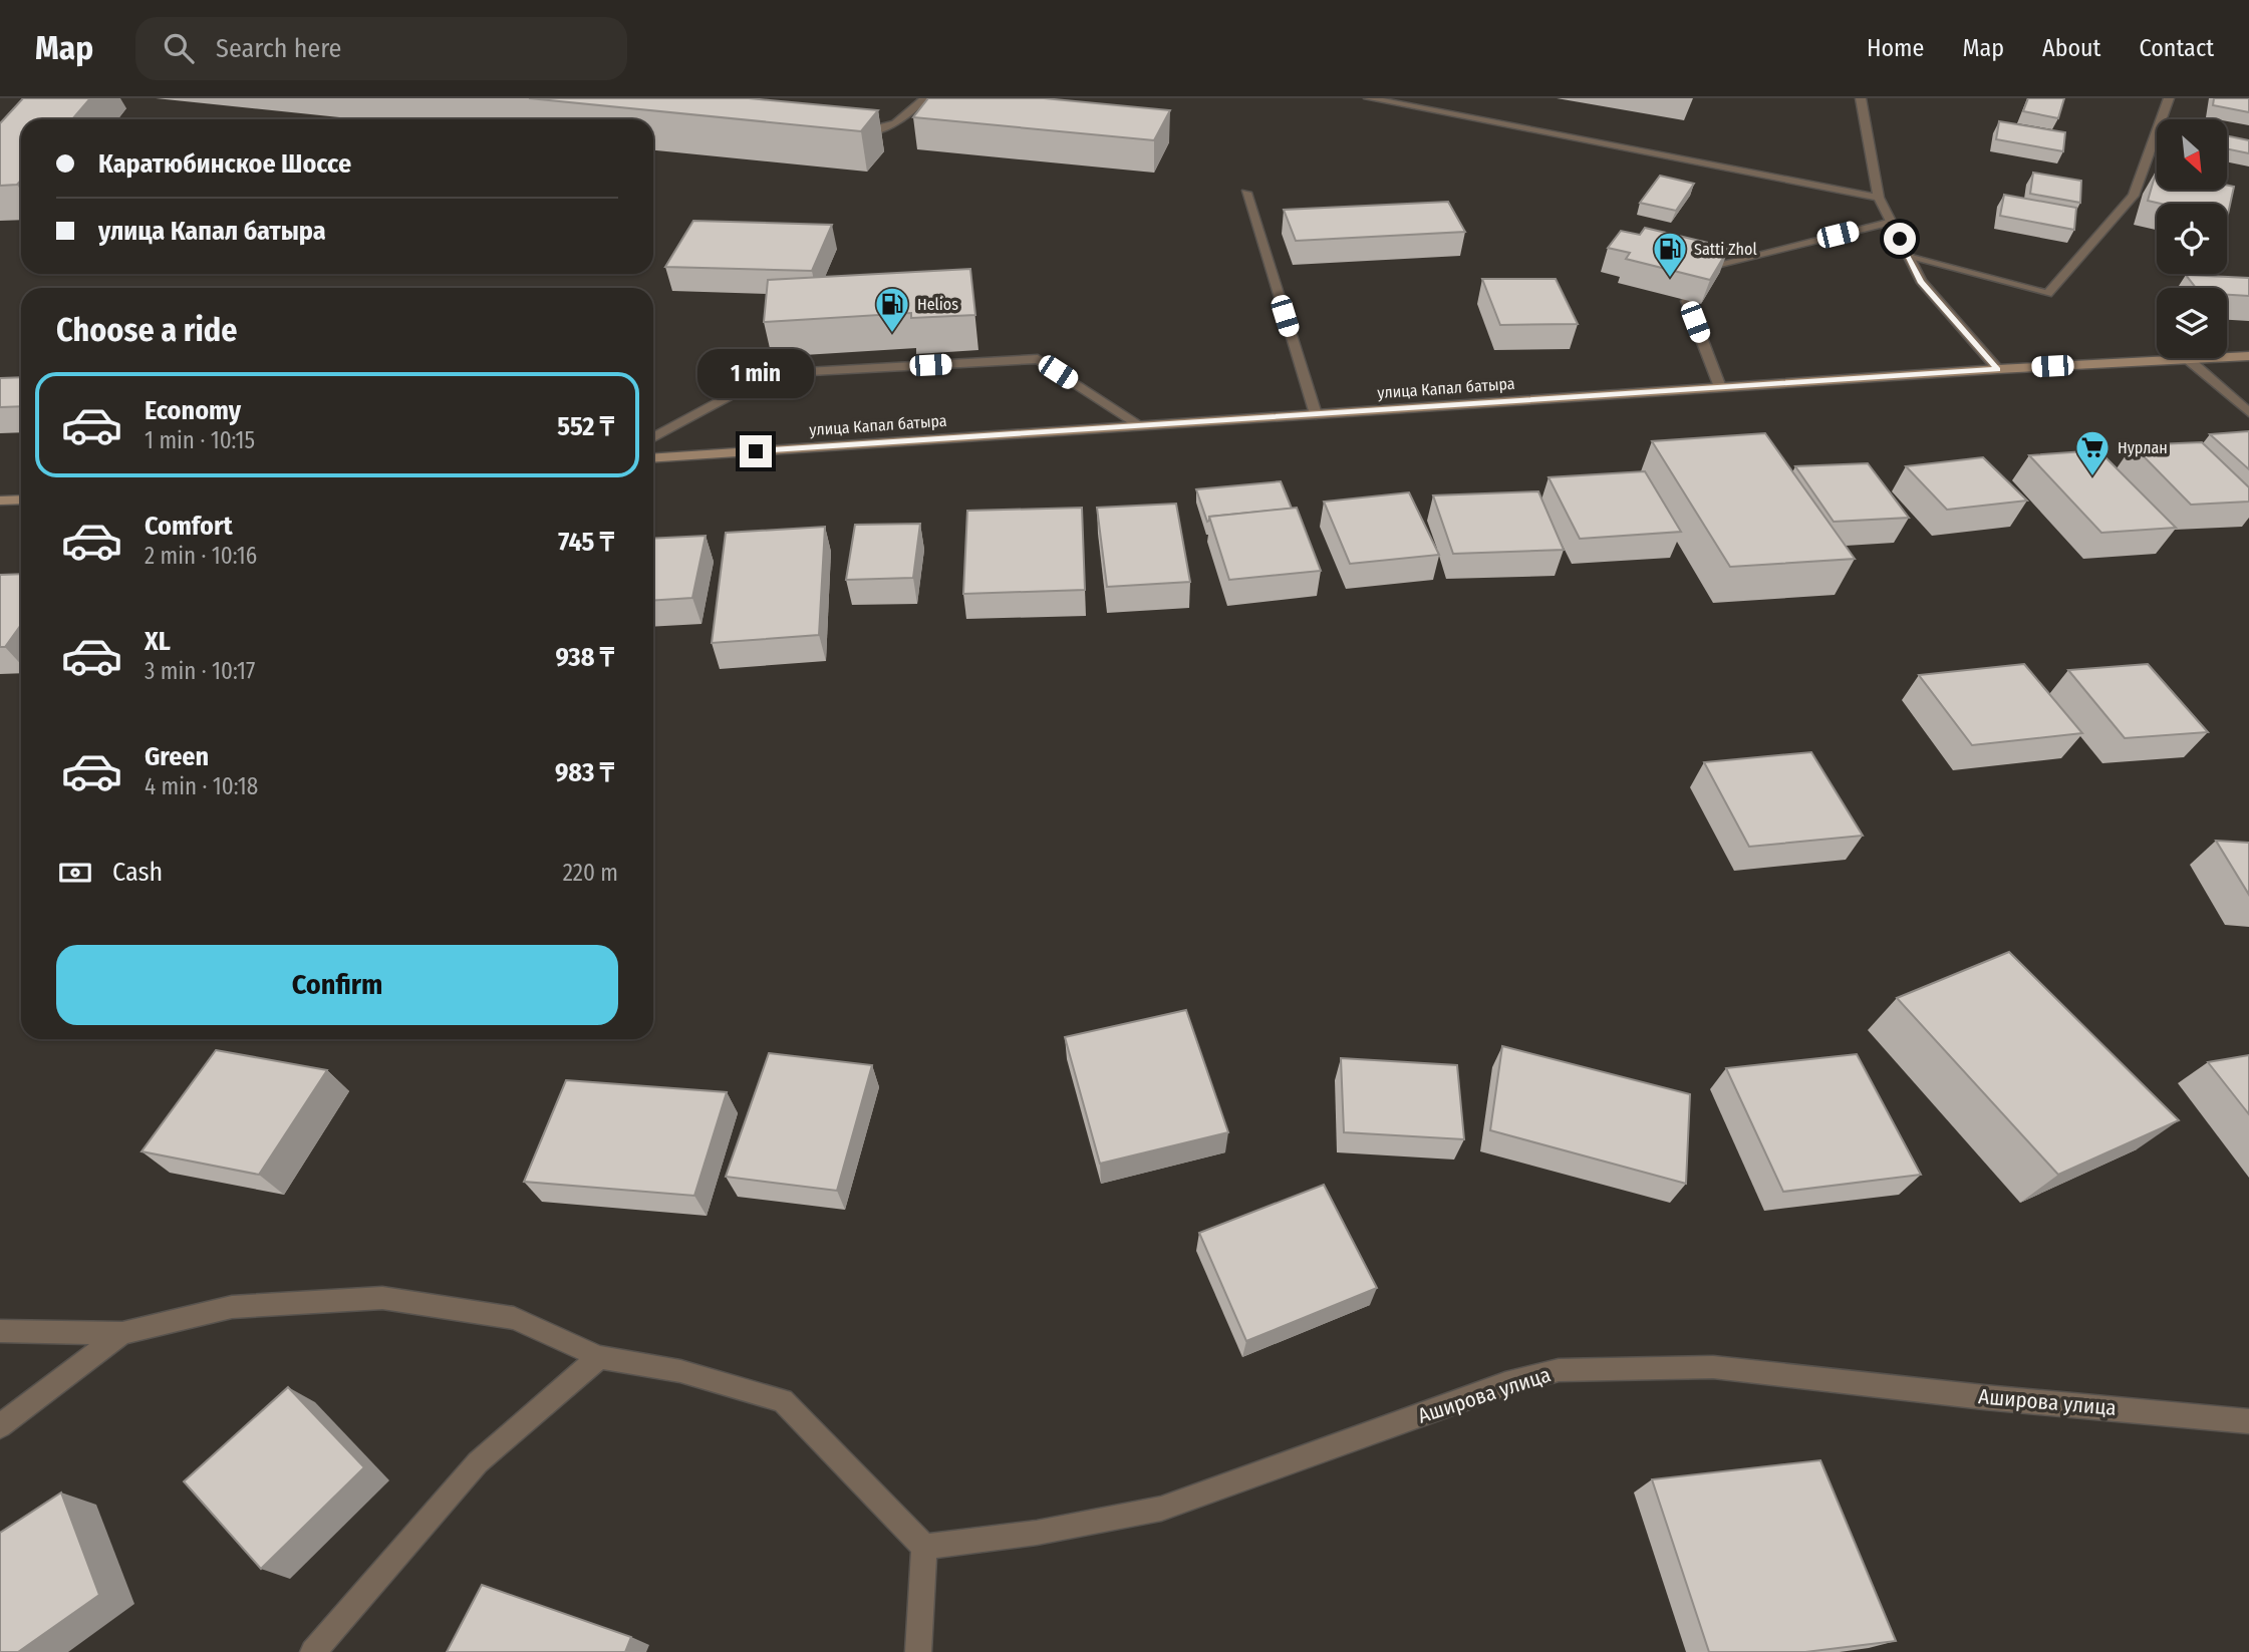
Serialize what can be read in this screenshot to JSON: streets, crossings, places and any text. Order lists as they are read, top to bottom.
{
  "streets": {
    "main road": ["улица Капал батыра"],
    "street": ["Аширова улица"]
  },
  "places": {
    "fuel station": ["Satti Zhol", "Helios"],
    "supermarket": ["Нурлан"]
  },
  "north": "bottom right",
  "page": {
    "header": "Map",
    "search": "Search here",
    "nav": [
      "Home",
      "Map",
      "About",
      "Contact"
    ],
    "banner": ["Каратюбинское Шоссе", "улица Капал батыра"],
    "heading": "Choose a ride",
    "bubble": "1 min",
    "list": [
      {
        "name": "Economy",
        "note": "1 min · 10:15",
        "value": "552 ₸"
      },
      {
        "name": "Comfort",
        "note": "2 min · 10:16",
        "value": "745 ₸"
      },
      {
        "name": "XL",
        "note": "3 min · 10:17",
        "value": "938 ₸"
      },
      {
        "name": "Green",
        "note": "4 min · 10:18",
        "value": "983 ₸"
      }
    ],
    "pay": ["Cash", "220 m"],
    "buttons": "Confirm"
  }
}
